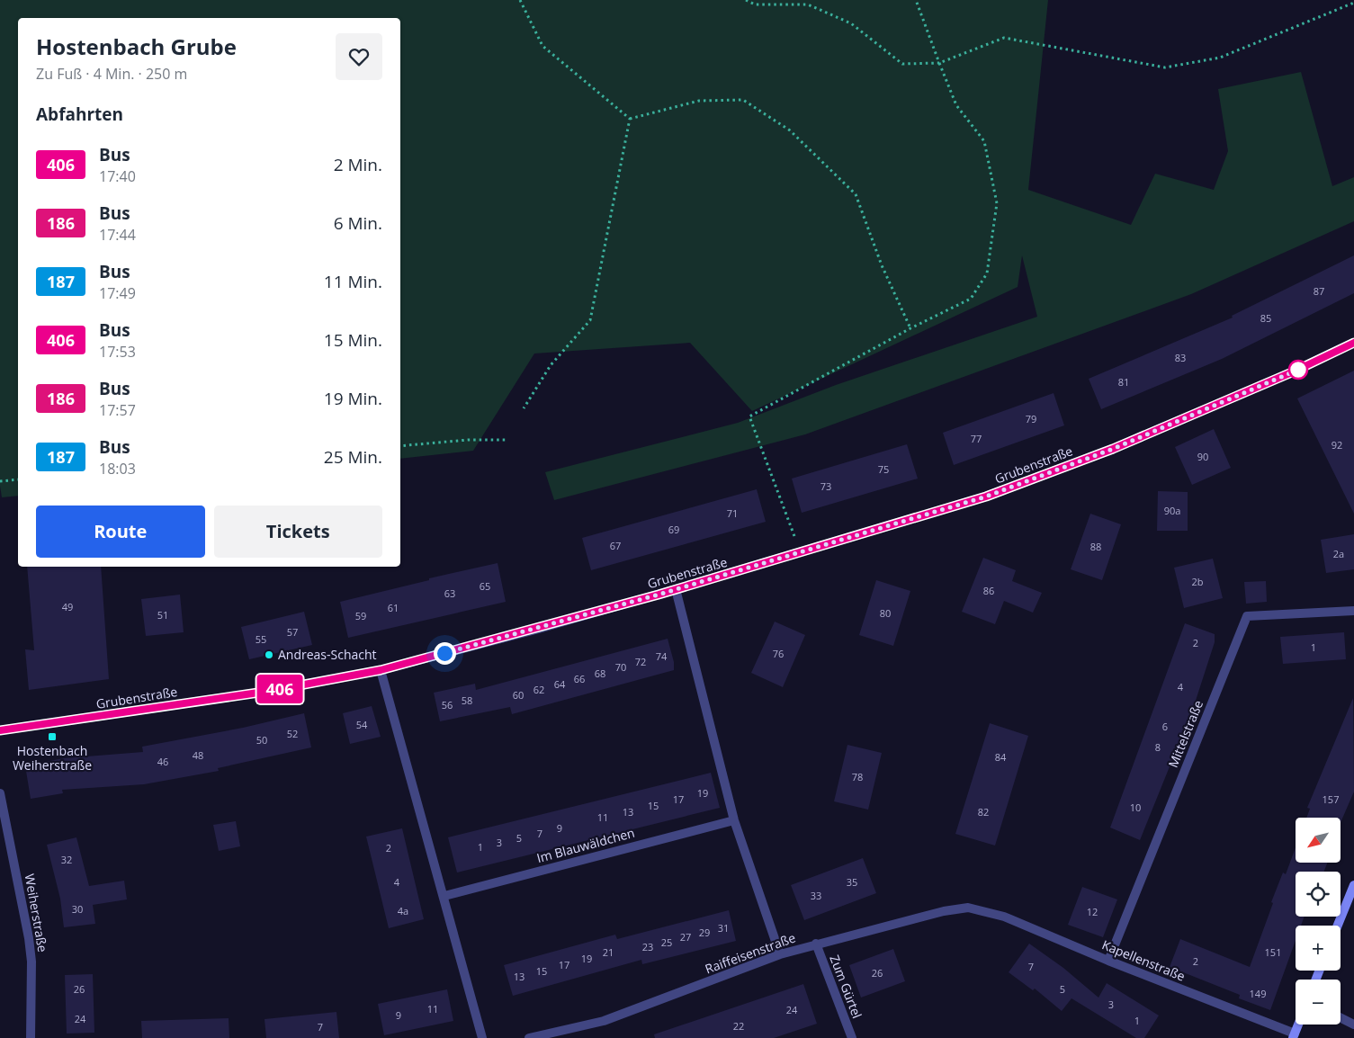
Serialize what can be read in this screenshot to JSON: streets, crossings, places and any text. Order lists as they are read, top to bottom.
{
  "streets": {
    "street": [
      "Grubenstraße",
      "Mittelstraße",
      "Im Blauwäldchen",
      "Weiherstraße",
      "Raiffeisenstraße",
      "Kapellenstraße",
      "Zum Gürtel"
    ]
  },
  "crossings": [
    ["Mittelstraße", "Kapellenstraße"],
    ["Raiffeisenstraße", "Kapellenstraße"],
    ["Raiffeisenstraße", "Zum Gürtel"]
  ],
  "places": {
    "other": ["Andreas-Schacht"],
    "transit": ["Hostenbach Weiherstraße"]
  },
  "lines": ["bus line 406"],
  "house_numbers": [
    "87",
    "85",
    "83",
    "81",
    "79",
    "77",
    "92",
    "90",
    "75",
    "73",
    "90a",
    "71",
    "69",
    "67",
    "88",
    "2a",
    "2b",
    "65",
    "86",
    "63",
    "49",
    "61",
    "80",
    "51",
    "59",
    "57",
    "55",
    "2",
    "1",
    "76",
    "74",
    "72",
    "70",
    "68",
    "66",
    "64",
    "4",
    "62",
    "60",
    "58",
    "56",
    "54",
    "6",
    "52",
    "50",
    "8",
    "48",
    "84",
    "46",
    "78",
    "19",
    "17",
    "157",
    "15",
    "10",
    "13",
    "82",
    "11",
    "9",
    "7",
    "5",
    "3",
    "1",
    "2",
    "32",
    "4",
    "35",
    "33",
    "30",
    "4a",
    "12",
    "31",
    "29",
    "27",
    "25",
    "23",
    "21",
    "151",
    "19",
    "2",
    "17",
    "7",
    "15",
    "26",
    "13",
    "26",
    "5",
    "149",
    "3",
    "11",
    "24",
    "9",
    "24",
    "1",
    "22",
    "7"
  ],
  "north": "bottom left",
  "page": {
    "on_map": "406",
    "heading": [
      ["Hostenbach Grube", "Zu Fuß · 4 Min. · 250 m"],
      "Abfahrten"
    ],
    "list": [
      {
        "mark": "406",
        "name": "Bus",
        "note": "17:40",
        "value": "2 Min."
      },
      {
        "mark": "186",
        "name": "Bus",
        "note": "17:44",
        "value": "6 Min."
      },
      {
        "mark": "187",
        "name": "Bus",
        "note": "17:49",
        "value": "11 Min."
      },
      {
        "mark": "406",
        "name": "Bus",
        "note": "17:53",
        "value": "15 Min."
      },
      {
        "mark": "186",
        "name": "Bus",
        "note": "17:57",
        "value": "19 Min."
      },
      {
        "mark": "187",
        "name": "Bus",
        "note": "18:03",
        "value": "25 Min."
      }
    ],
    "buttons": ["Route", "Tickets"],
    "map_buttons": ["+", "−"]
  }
}
